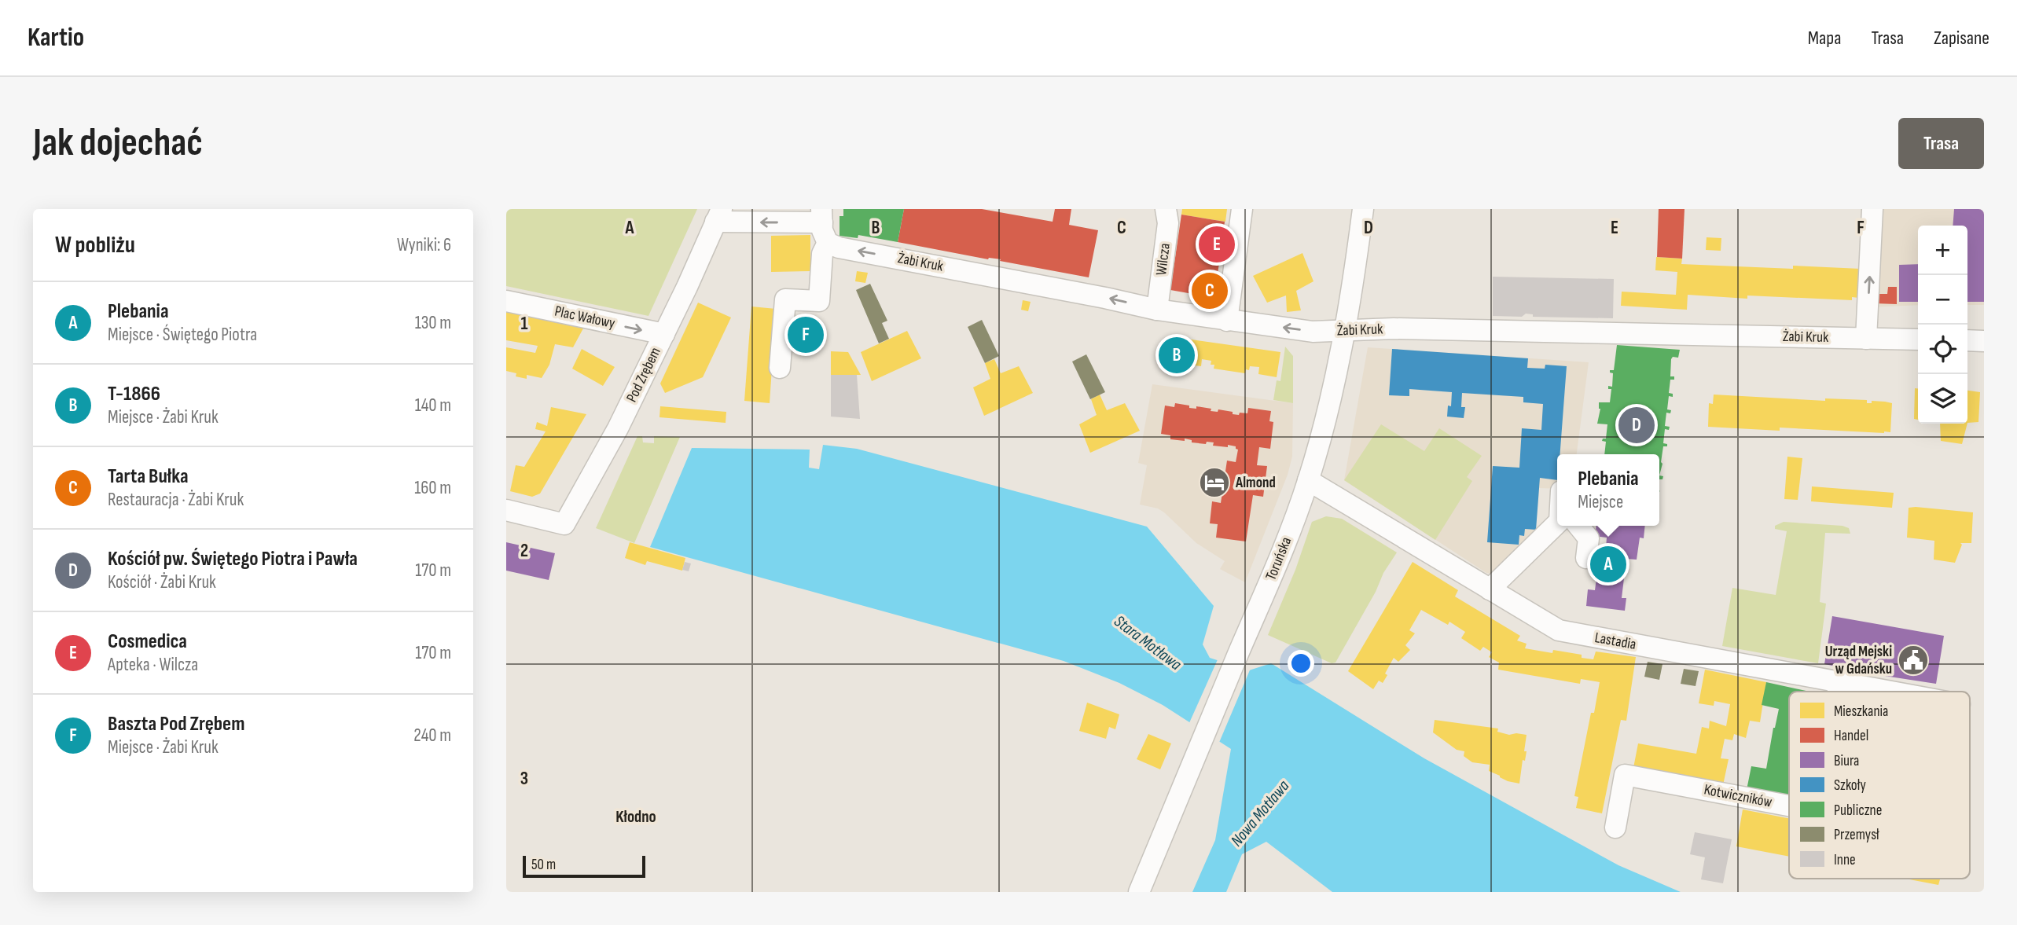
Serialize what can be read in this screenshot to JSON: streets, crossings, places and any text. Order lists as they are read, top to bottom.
{
  "streets": {
    "street": [
      "Wilcza",
      "Żabi Kruk",
      "Plac Wałowy",
      "Pod Zrębem",
      "Toruńska",
      "Lastadia",
      "Kotwiczników"
    ]
  },
  "crossings": [
    ["Wilcza", "Żabi Kruk"],
    ["Żabi Kruk", "Toruńska"],
    ["Plac Wałowy", "Pod Zrębem"],
    ["Toruńska", "Lastadia"]
  ],
  "one_way": ["Żabi Kruk", "Plac Wałowy"],
  "districts": ["Kłodno"],
  "water": ["Stara Motława", "Nowa Motława"],
  "places": {
    "hotel": ["Almond"],
    "public building": ["Urząd Mejski w Gdańsku"]
  },
  "legend": [
    "Mieszkania",
    "Handel",
    "Biura",
    "Szkoły",
    "Publiczne",
    "Przemysł",
    "Inne"
  ],
  "scale_bar": "50 m",
  "page": {
    "header": "Kartio",
    "nav": ["Mapa", "Trasa", "Zapisane"],
    "buttons": "Trasa",
    "title": "Jak dojechać",
    "heading": ["W pobliżu", "Wyniki: 6"],
    "pins": [
      "E",
      "C",
      "F",
      "B",
      "D",
      "A"
    ],
    "map_buttons": ["+", "−"],
    "list": [
      {
        "mark": "A",
        "name": "Plebania",
        "note": "Miejsce · Świętego Piotra",
        "value": "130 m"
      },
      {
        "mark": "B",
        "name": "T-1866",
        "note": "Miejsce · Żabi Kruk",
        "value": "140 m"
      },
      {
        "mark": "C",
        "name": "Tarta Bułka",
        "note": "Restauracja · Żabi Kruk",
        "value": "160 m"
      },
      {
        "mark": "D",
        "name": "Kościół pw. Świętego Piotra i Pawła",
        "note": "Kościół · Żabi Kruk",
        "value": "170 m"
      },
      {
        "mark": "E",
        "name": "Cosmedica",
        "note": "Apteka · Wilcza",
        "value": "170 m"
      },
      {
        "mark": "F",
        "name": "Baszta Pod Zrębem",
        "note": "Miejsce · Żabi Kruk",
        "value": "240 m"
      }
    ],
    "popup": ["Plebania", "Miejsce"],
    "scale": "50 m"
  },
  "grid": {
    "columns": [
      "A",
      "B",
      "C",
      "D",
      "E",
      "F"
    ],
    "rows": ["1", "2", "3"]
  }
}
